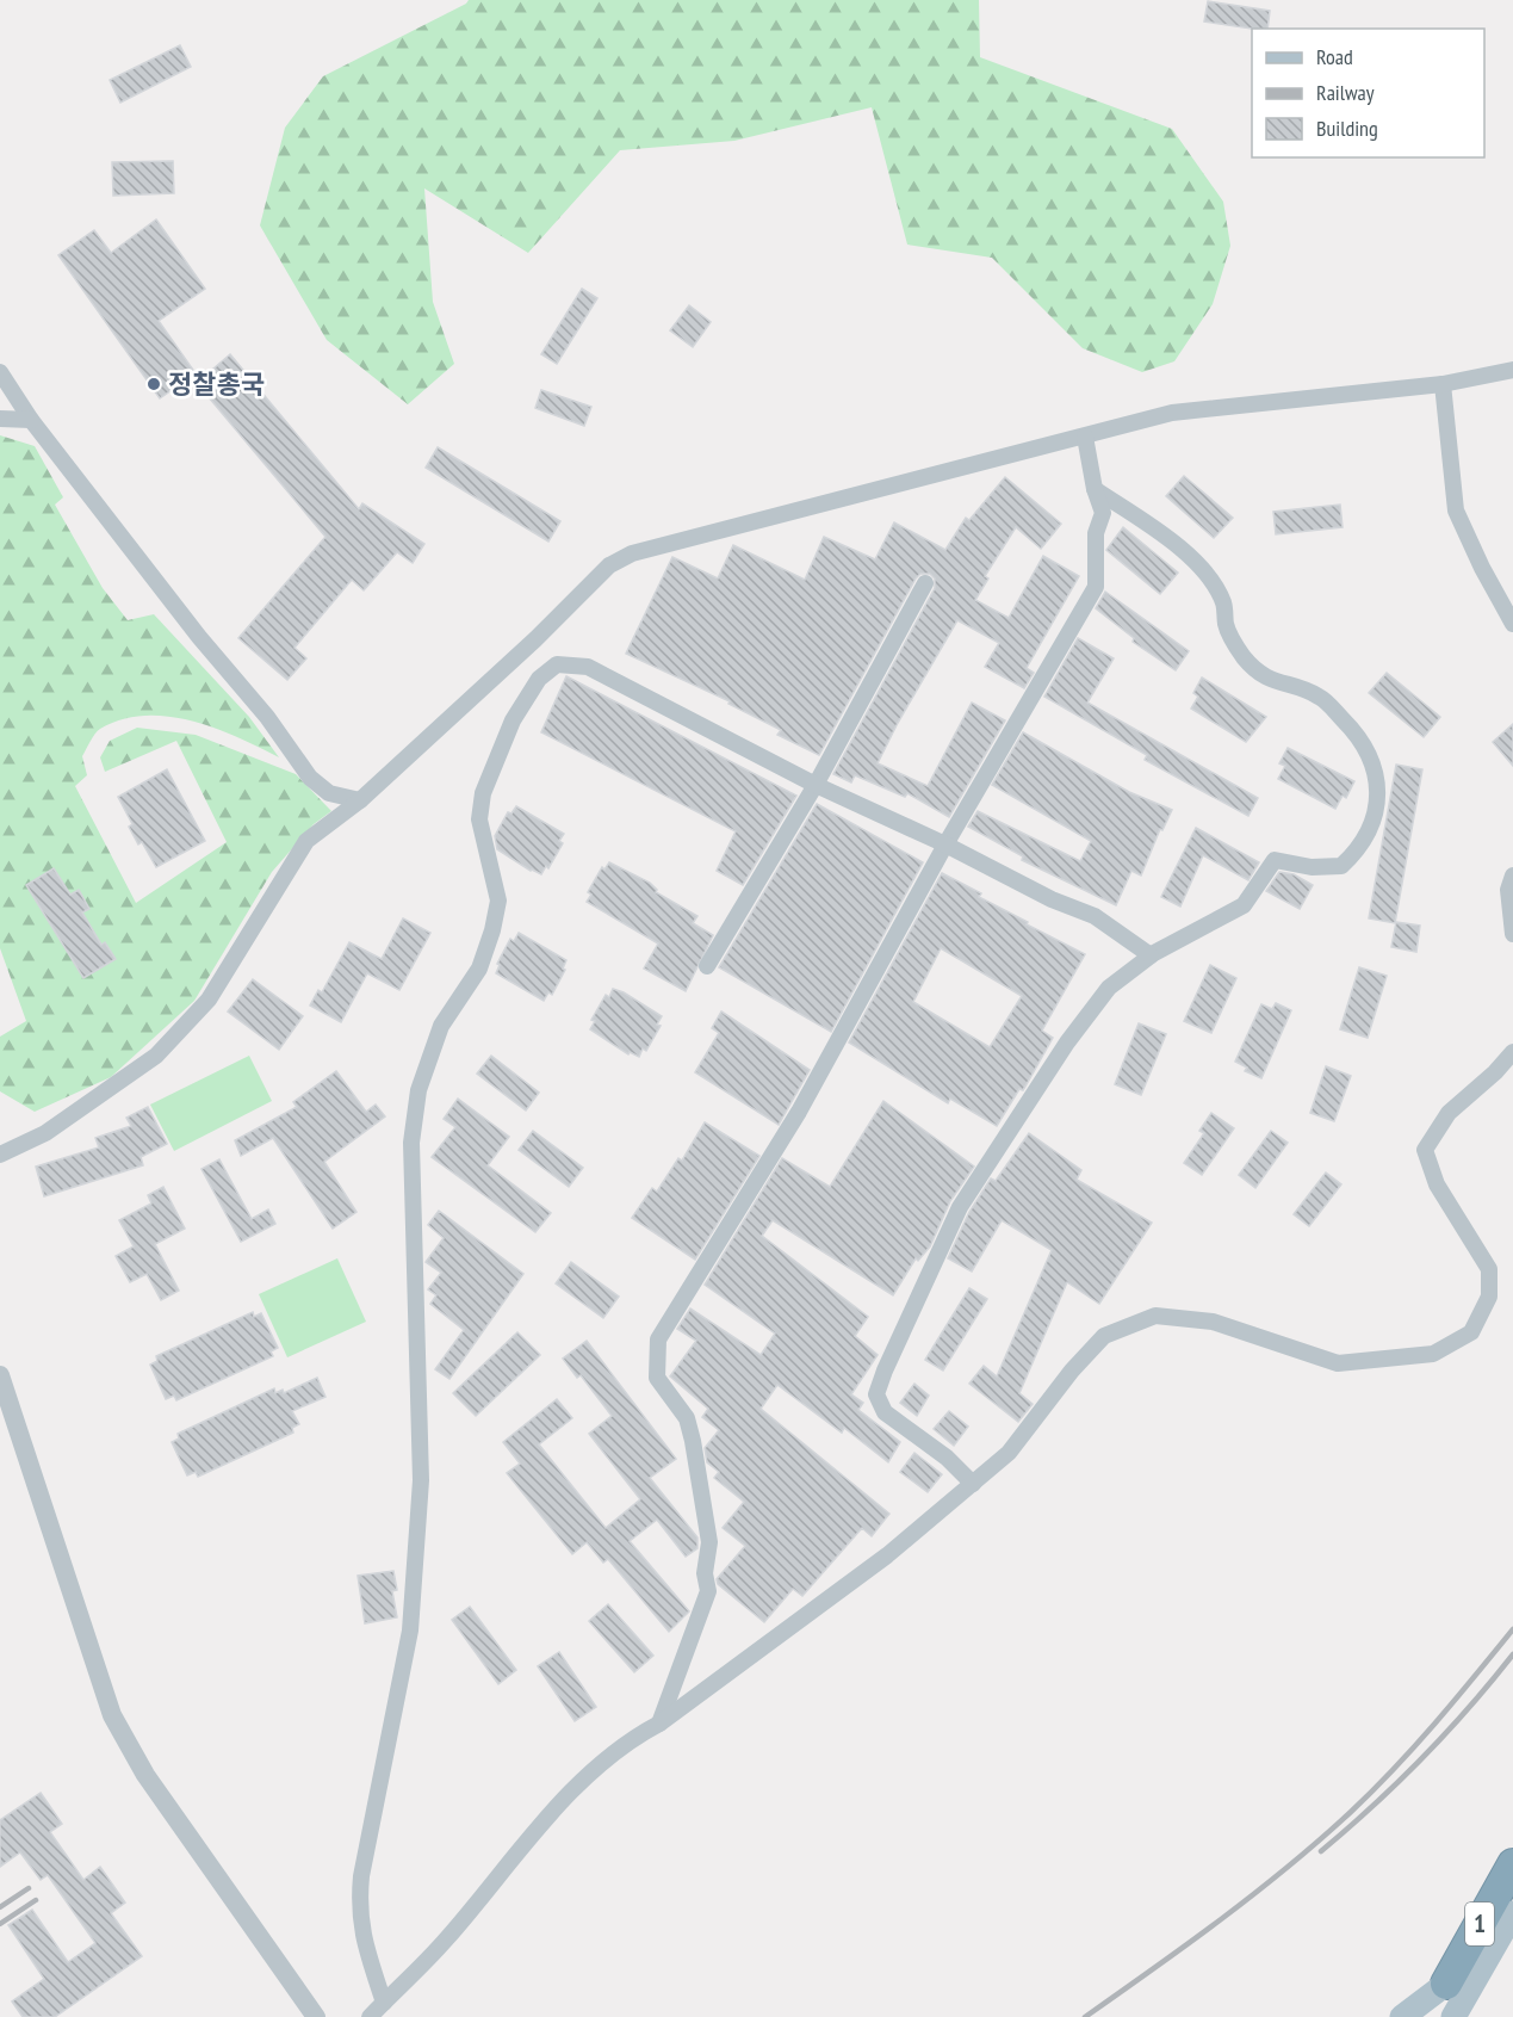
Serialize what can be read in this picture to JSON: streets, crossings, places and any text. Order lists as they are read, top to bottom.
{
  "streets": {
    "highway": ["1"]
  },
  "places": ["정찰총국"],
  "legend": ["Road", "Railway", "Building"]
}
